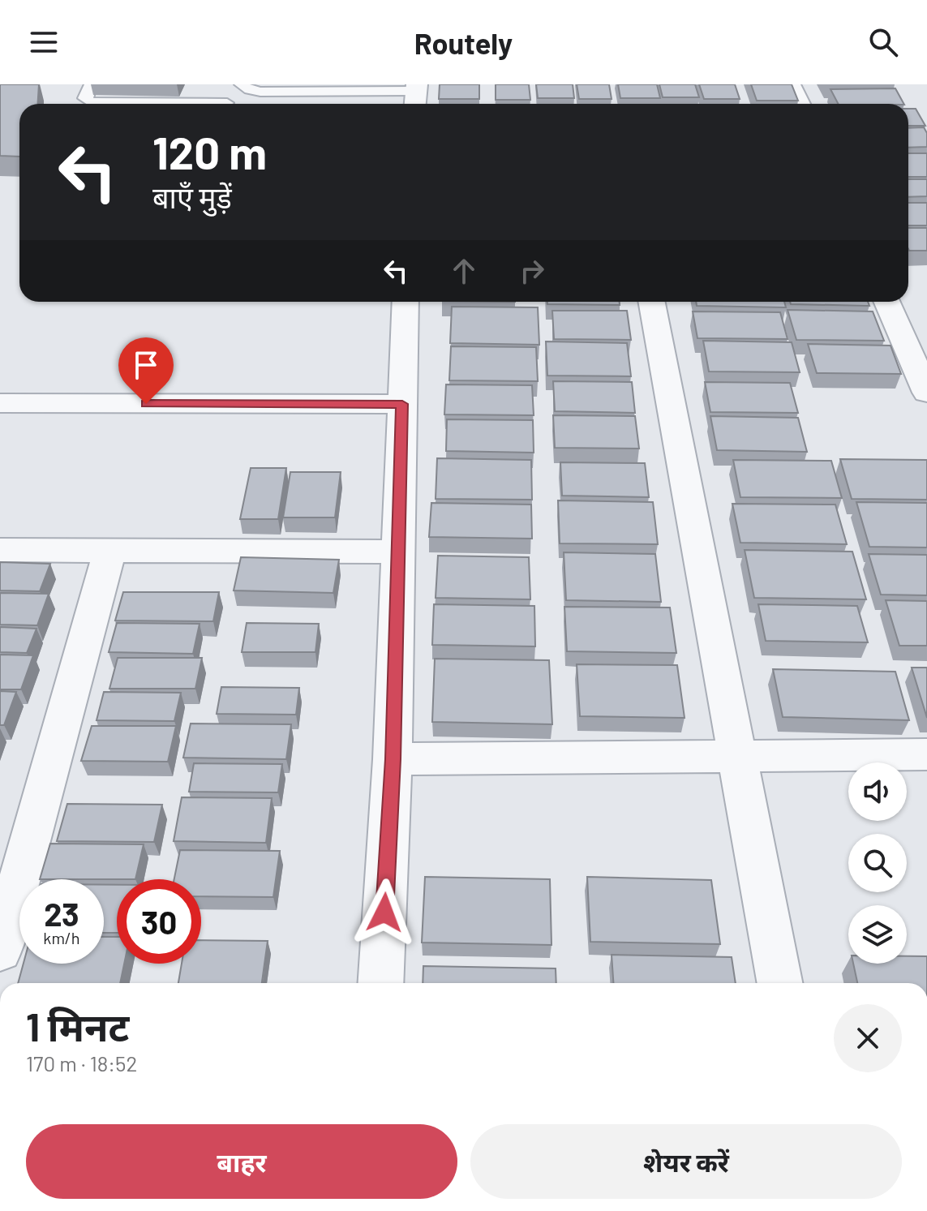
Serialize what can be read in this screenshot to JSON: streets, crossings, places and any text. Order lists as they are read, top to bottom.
{
  "page": {
    "header": "Routely",
    "turn": ["120 m", "बाएँ मुड़ें"],
    "speed": "23 km/h",
    "limit": "30",
    "heading": ["1 मिनट", "170 m · 18:52"],
    "buttons": ["बाहर", "शेयर करें"]
  }
}
